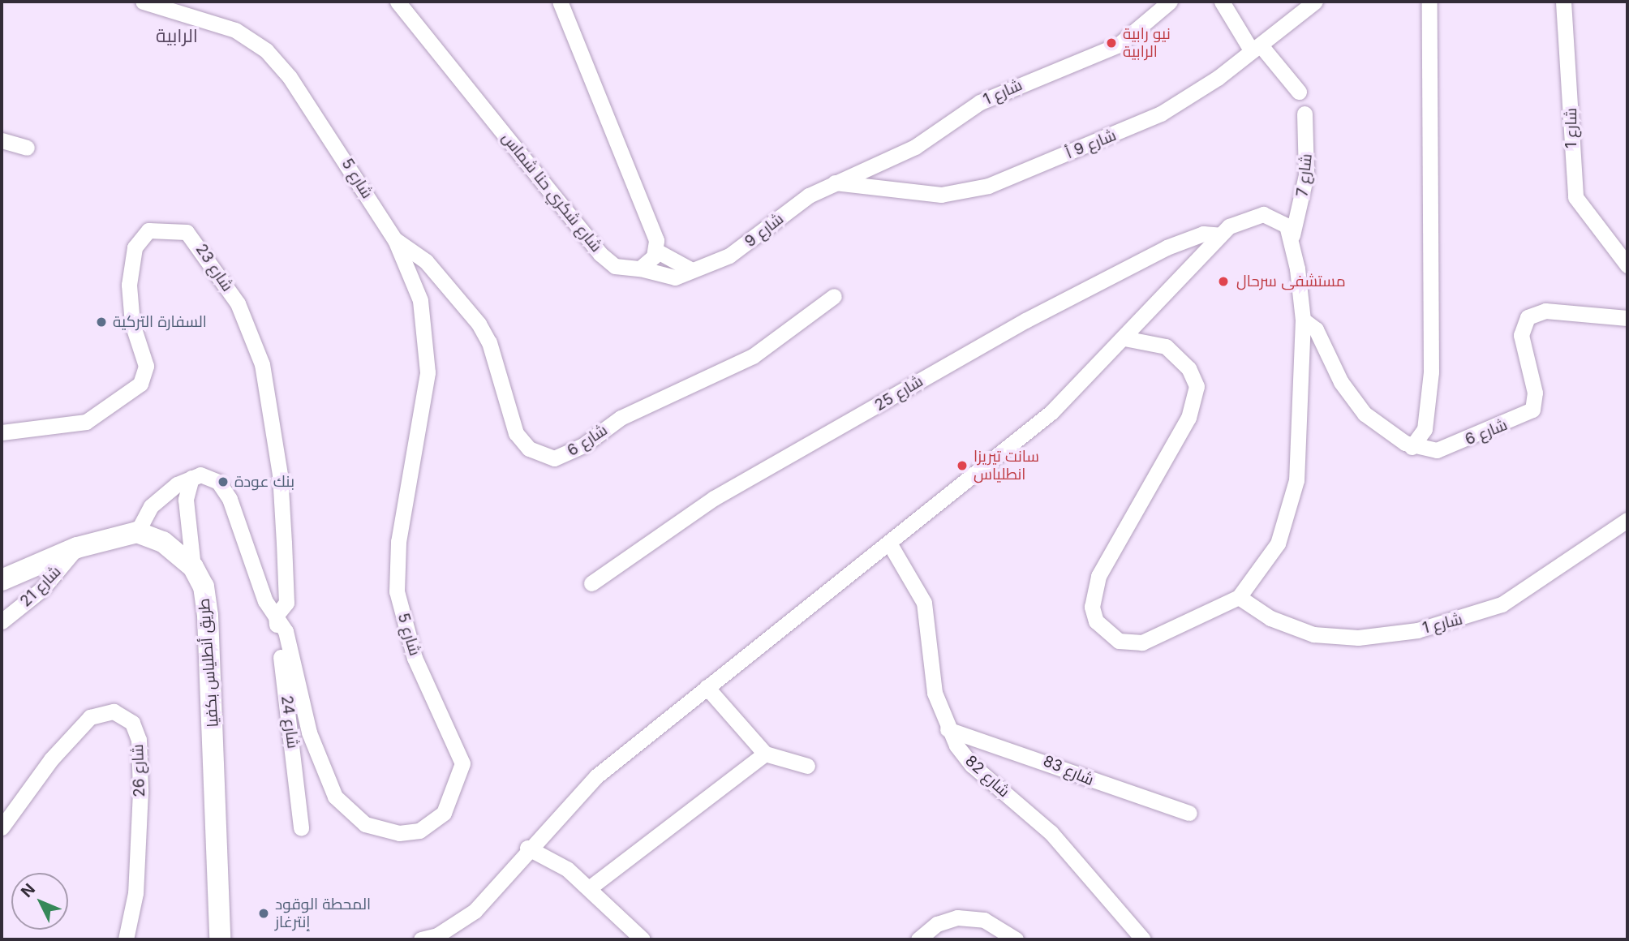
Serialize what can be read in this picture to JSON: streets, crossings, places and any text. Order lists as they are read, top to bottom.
{
  "streets": {
    "highway": ["طريق أنطلياس بكفيا"],
    "street": [
      "شارع 1",
      "شارع 9 أ",
      "شارع 7",
      "شارع 5",
      "شارع شكري حنا شماس",
      "شارع 9",
      "شارع 23",
      "شارع 25",
      "شارع 6",
      "شارع 21",
      "شارع 24",
      "شارع 26",
      "شارع 83",
      "شارع 82"
    ]
  },
  "crossings": [
    ["شارع 1", "شارع 9 أ"],
    ["شارع 1", "شارع 9"],
    ["شارع 9 أ", "شارع 9"],
    ["شارع 5", "شارع 23"],
    ["شارع 5", "شارع 6"],
    ["شارع 5", "شارع 24"],
    ["شارع شكري حنا شماس", "شارع 9"],
    ["شارع 23", "شارع 24"],
    ["شارع 83", "شارع 82"]
  ],
  "districts": ["الرابية"],
  "places": [
    "نيو رابية الرابية",
    "مستشفى سرحال",
    "السفارة التركية",
    "سانت تيريزا انطلياس",
    "بنك عودة",
    "المحطة الوقود إنترغاز"
  ],
  "north": "top left"
}
